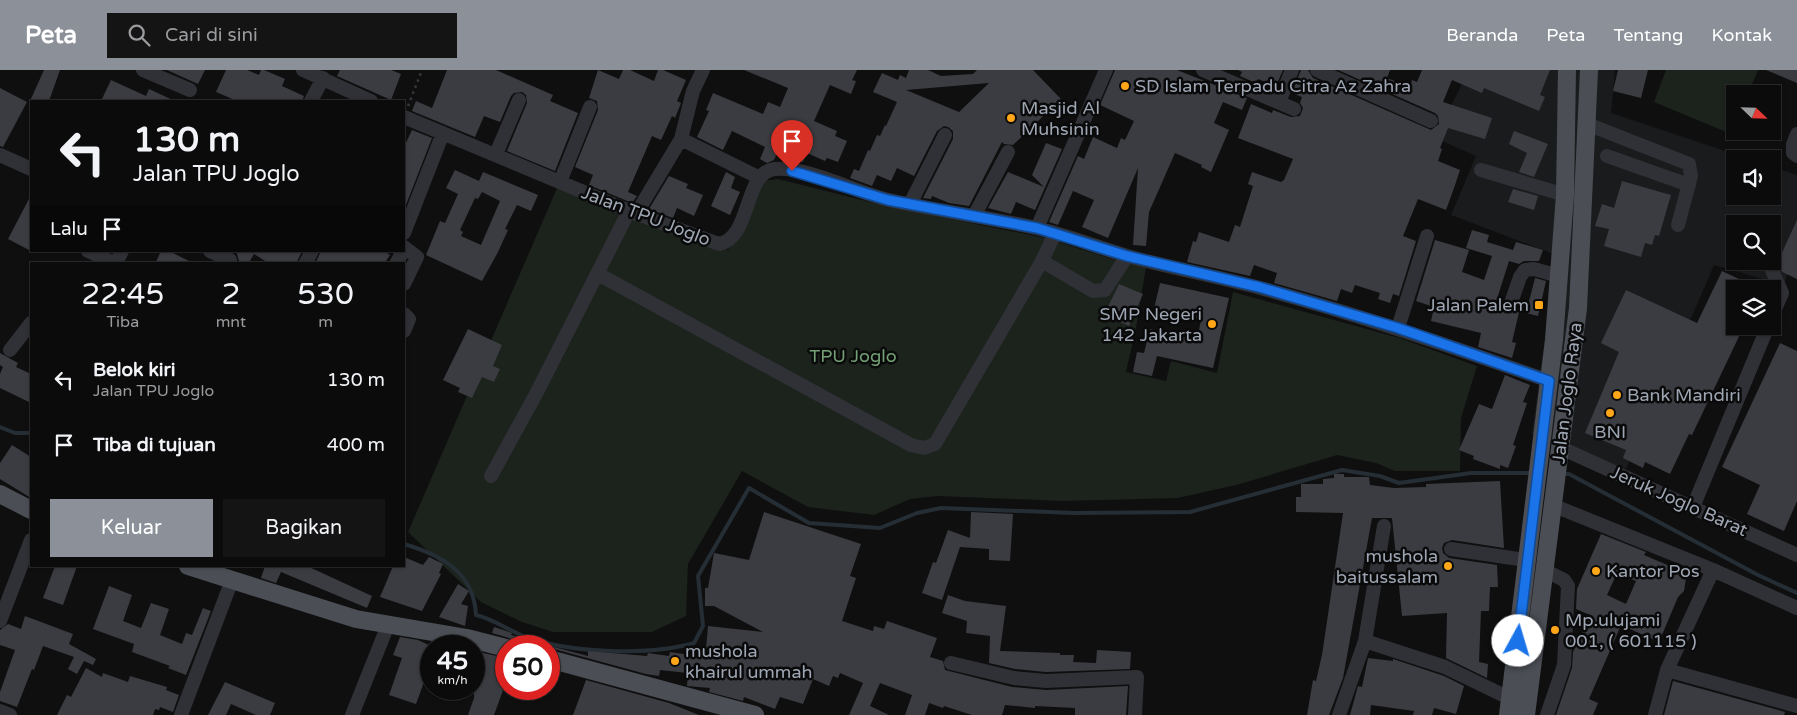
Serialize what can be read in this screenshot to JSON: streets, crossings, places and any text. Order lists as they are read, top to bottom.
{
  "streets": {
    "main road": ["Jalan Joglo Raya"],
    "street": ["Jalan TPU Joglo", "Jeruk Joglo Barat"]
  },
  "crossings": [
    ["Jalan Joglo Raya", "Jeruk Joglo Barat"]
  ],
  "parks": ["TPU Joglo"],
  "places": {
    "other": [
      "SD Islam Terpadu Citra Az Zahra",
      "Masjid Al Muhsinin",
      "SMP Negeri 142 Jakarta",
      "Bank Mandiri",
      "BNI",
      "mushola baitussalam",
      "Kantor Pos",
      "Mp.ulujami 001, ( 601115 )",
      "mushola khairul ummah"
    ],
    "transit": ["Jalan Palem"]
  },
  "north": "bottom right",
  "page": {
    "header": "Peta",
    "search": "Cari di sini",
    "nav": [
      "Beranda",
      "Peta",
      "Tentang",
      "Kontak"
    ],
    "turn": ["130 m", "Jalan TPU Joglo"],
    "then": "Lalu",
    "eta": [
      "22:45",
      "Tiba",
      "2",
      "mnt",
      "530",
      "m"
    ],
    "list": [
      {
        "name": "Belok kiri",
        "note": "Jalan TPU Joglo",
        "value": "130 m"
      },
      {
        "name": "Tiba di tujuan",
        "value": "400 m"
      }
    ],
    "buttons": ["Keluar", "Bagikan"],
    "speed": "45 km/h",
    "limit": "50"
  }
}
